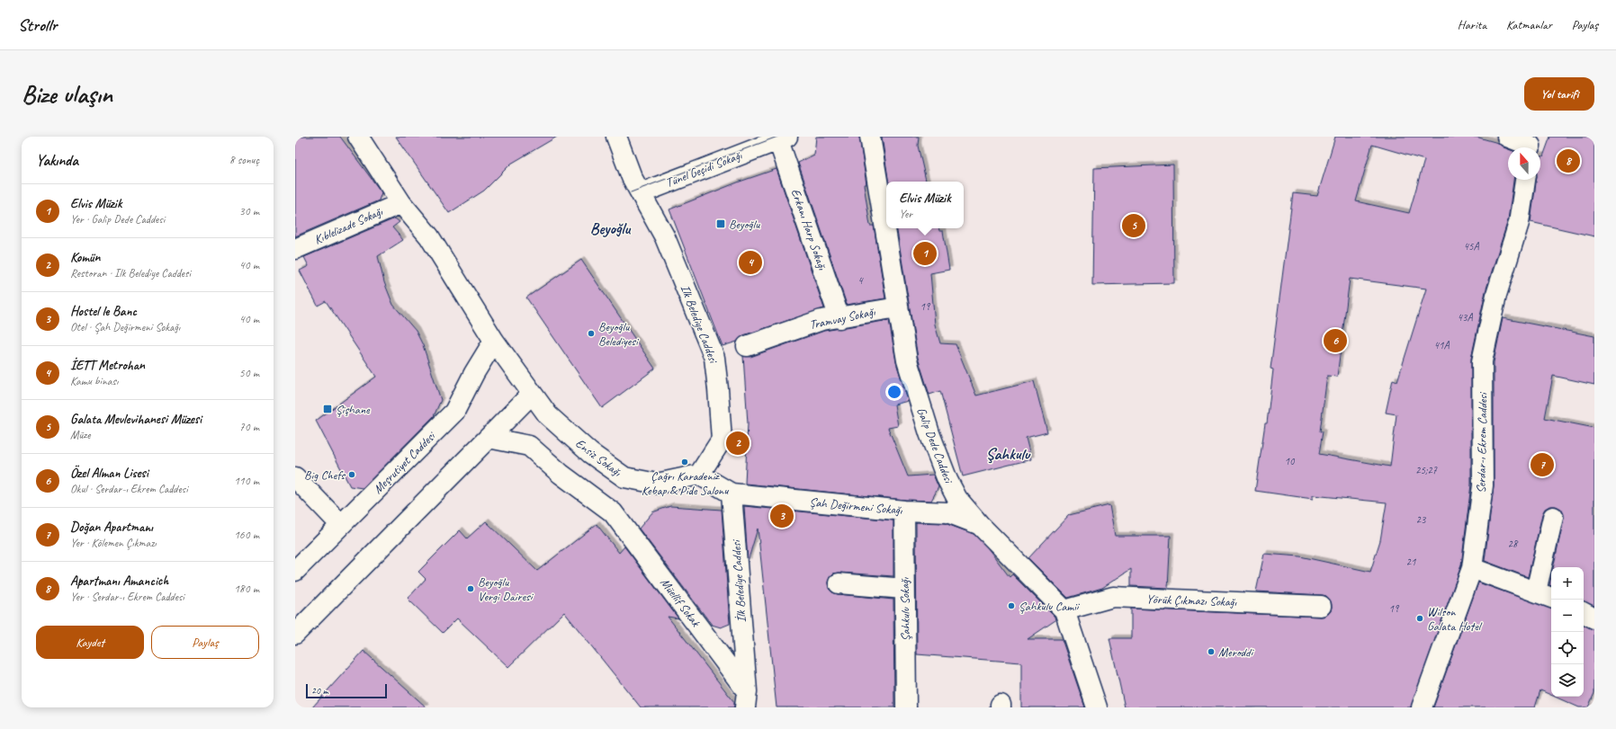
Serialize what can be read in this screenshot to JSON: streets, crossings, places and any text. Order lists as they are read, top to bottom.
{
  "streets": {
    "street": [
      "Tünel Geçidi Sokağı",
      "Kıblelizade Sokağı",
      "Erkanı Harp Sokağı",
      "Tramvay Sokağı",
      "Ilk Belediye Caddesi",
      "Serdar-ı Ekrem Caddesi",
      "Galip Dede Caddesi",
      "Ensiz Sokağı",
      "Meşrutiyet Caddesi",
      "Şah Değirmeni Sokağı",
      "İlk Belediye Caddesi",
      "Yörük Çıkmazı Sokağı",
      "Müellif Sokak",
      "Şahkulu Sokağı"
    ]
  },
  "crossings": [
    ["Tünel Geçidi Sokağı", "Erkanı Harp Sokağı"],
    ["Tünel Geçidi Sokağı", "Ilk Belediye Caddesi"],
    ["Erkanı Harp Sokağı", "Tramvay Sokağı"],
    ["Tramvay Sokağı", "Galip Dede Caddesi"],
    ["Ilk Belediye Caddesi", "Ensiz Sokağı"],
    ["Galip Dede Caddesi", "Şah Değirmeni Sokağı"],
    ["Galip Dede Caddesi", "Yörük Çıkmazı Sokağı"],
    ["Şah Değirmeni Sokağı", "İlk Belediye Caddesi"],
    ["Şah Değirmeni Sokağı", "Şahkulu Sokağı"],
    ["İlk Belediye Caddesi", "Müellif Sokak"]
  ],
  "districts": ["Beyoğlu", "Şahkulu"],
  "places": {
    "transit": ["Beyoğlu", "Şişhane"],
    "other": [
      "Beyoğlu Belediyesi",
      "Çağrı Karadeniz Kebap & Pide Salonu",
      "Big Chefs",
      "Beyoğlu Vergi Dairesi",
      "Şahkulu Camii",
      "Wilson Galata Hotel",
      "Meroddi"
    ]
  },
  "house_numbers": [
    "45A",
    "4",
    "19",
    "43A",
    "41A",
    "10",
    "25;27",
    "23",
    "28",
    "21",
    "19"
  ],
  "scale_bar": "20 m",
  "north": "top",
  "page": {
    "header": "Strollr",
    "nav": ["Harita", "Katmanlar", "Paylaş"],
    "buttons": [
      "Yol tarifi",
      ["Kaydet", "Paylaş"]
    ],
    "title": "Bize ulaşın",
    "heading": ["Yakında", "8 sonuç"],
    "pins": [
      "8",
      "5",
      "1",
      "4",
      "6",
      "2",
      "7",
      "3"
    ],
    "popup": ["Elvis Müzik", "Yer"],
    "list": [
      {
        "mark": "1",
        "name": "Elvis Müzik",
        "note": "Yer · Galip Dede Caddesi",
        "value": "30 m"
      },
      {
        "mark": "2",
        "name": "Komün",
        "note": "Restoran · Ilk Belediye Caddesi",
        "value": "40 m"
      },
      {
        "mark": "3",
        "name": "Hostel le Banc",
        "note": "Otel · Şah Değirmeni Sokağı",
        "value": "40 m"
      },
      {
        "mark": "4",
        "name": "İETT Metrohan",
        "note": "Kamu binası",
        "value": "50 m"
      },
      {
        "mark": "5",
        "name": "Galata Mevlevihanesi Müzesi",
        "note": "Müze",
        "value": "70 m"
      },
      {
        "mark": "6",
        "name": "Özel Alman Lisesi",
        "note": "Okul · Serdar-ı Ekrem Caddesi",
        "value": "110 m"
      },
      {
        "mark": "7",
        "name": "Doğan Apartmanı",
        "note": "Yer · Kölemen Çıkmazı",
        "value": "160 m"
      },
      {
        "mark": "8",
        "name": "Apartmanı Amancich",
        "note": "Yer · Serdar-ı Ekrem Caddesi",
        "value": "180 m"
      }
    ],
    "map_buttons": ["+", "−"],
    "scale": "20 m"
  }
}
